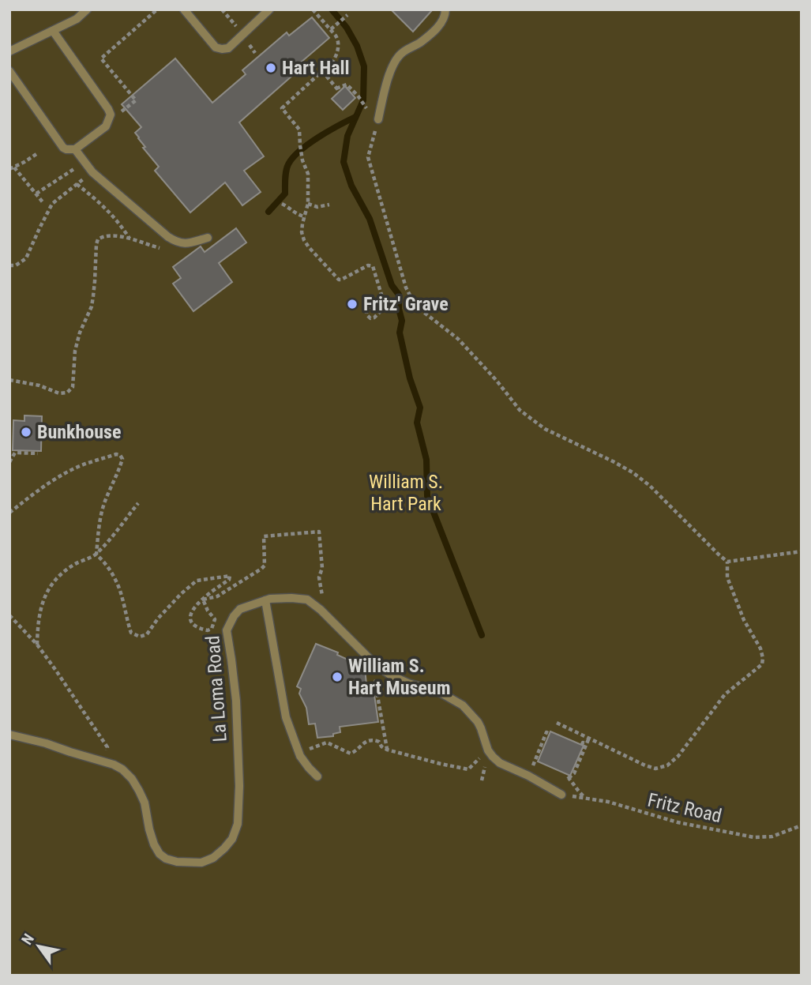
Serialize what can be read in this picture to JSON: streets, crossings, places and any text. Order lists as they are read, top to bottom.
{
  "streets": {
    "lane": ["La Loma Road"],
    "path": ["Fritz Road"]
  },
  "parks": ["William S. Hart Park"],
  "places": [
    "Hart Hall",
    "Fritz' Grave",
    "Bunkhouse",
    "William S. Hart Museum"
  ],
  "north": "top left"
}
